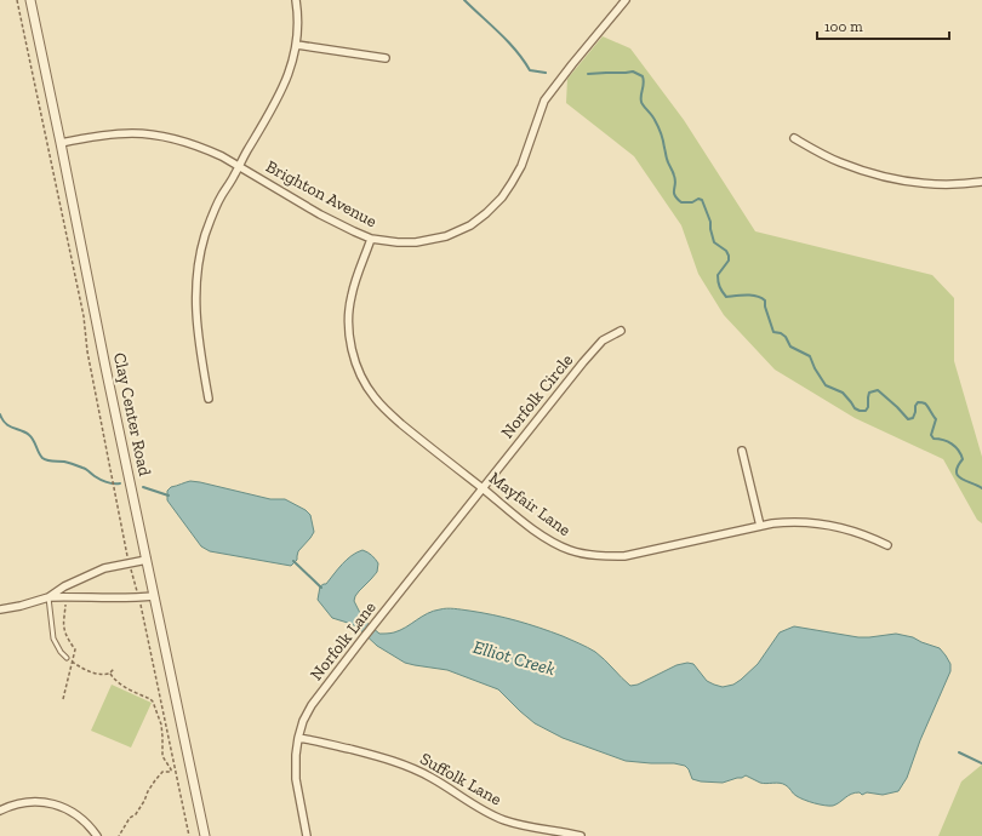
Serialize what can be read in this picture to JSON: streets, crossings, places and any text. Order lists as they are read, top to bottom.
{
  "streets": {
    "street": [
      "Brighton Avenue",
      "Norfolk Circle",
      "Clay Center Road",
      "Mayfair Lane",
      "Norfolk Lane",
      "Suffolk Lane"
    ]
  },
  "crossings": [
    ["Brighton Avenue", "Clay Center Road"],
    ["Brighton Avenue", "Mayfair Lane"],
    ["Norfolk Circle", "Mayfair Lane"],
    ["Norfolk Circle", "Norfolk Lane"],
    ["Mayfair Lane", "Norfolk Lane"],
    ["Norfolk Lane", "Suffolk Lane"]
  ],
  "water": ["Elliot Creek"],
  "scale_bar": "100 m"
}
